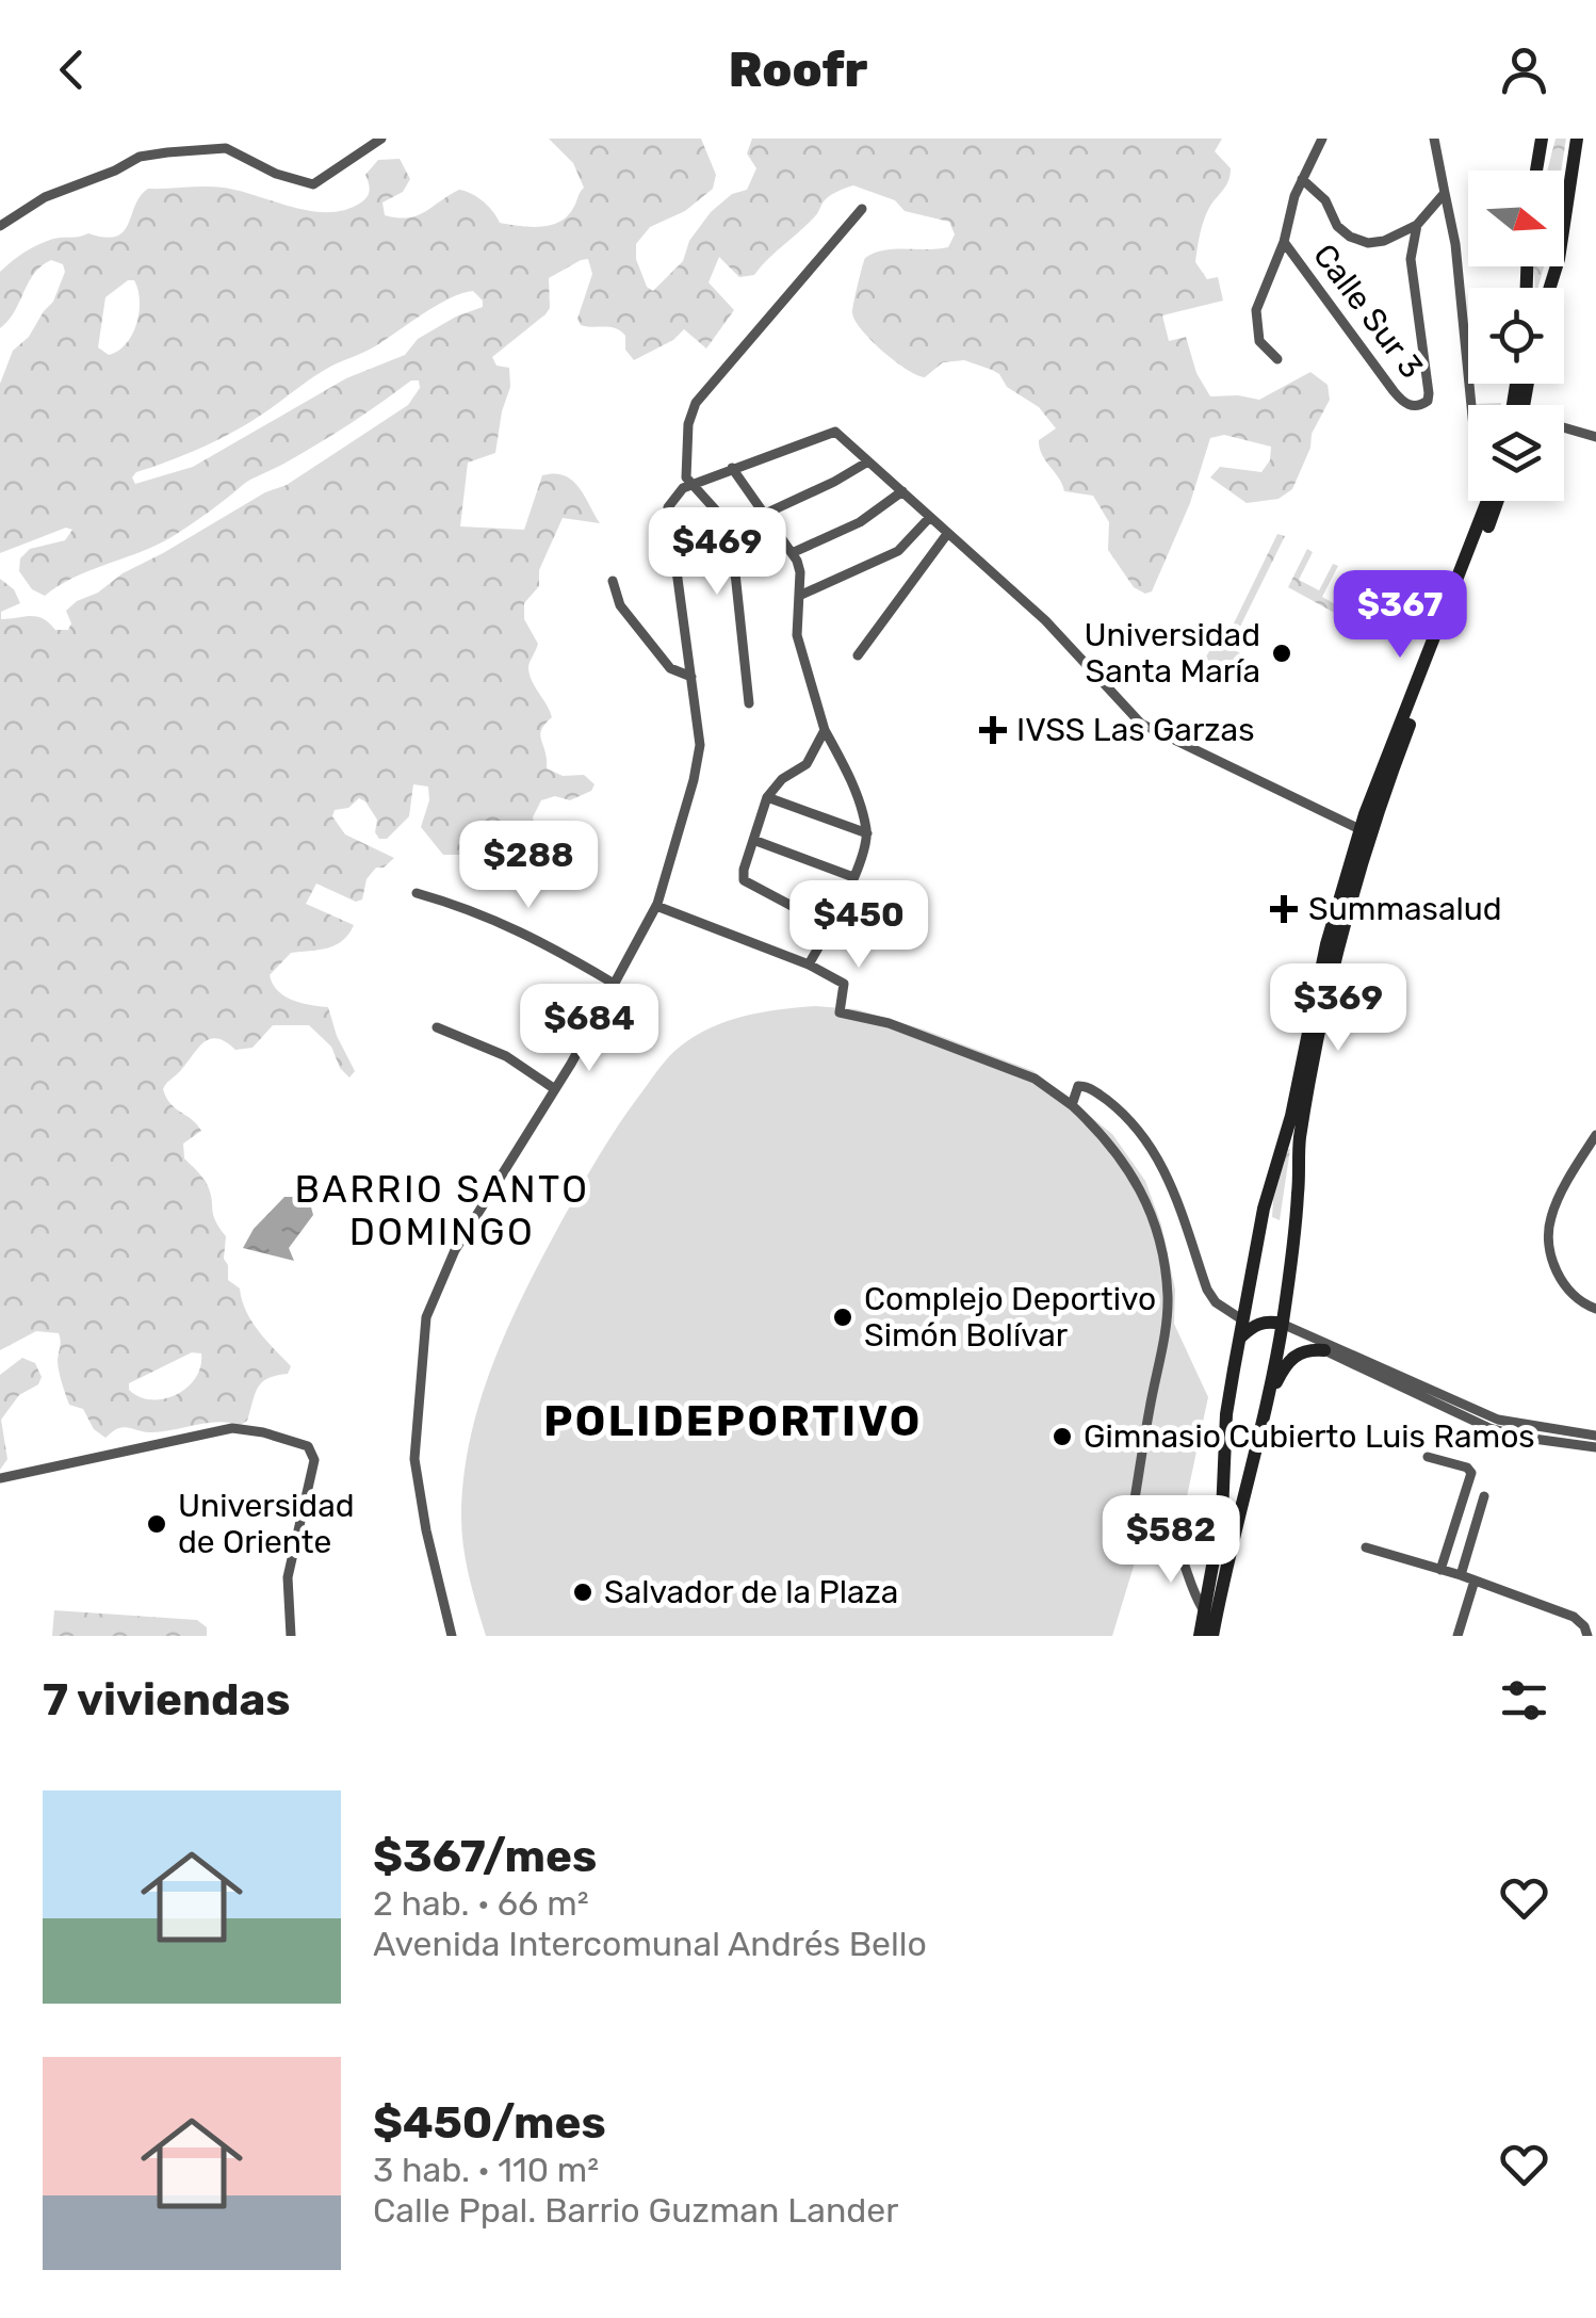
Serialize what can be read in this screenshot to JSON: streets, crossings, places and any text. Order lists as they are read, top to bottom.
{
  "streets": {
    "street": ["Calle Sur 3"]
  },
  "districts": ["BARRIO SANTO DOMINGO", "POLIDEPORTIVO"],
  "places": {
    "other": [
      "Universidad Santa María",
      "Complejo Deportivo Simón Bolívar",
      "Gimnasio Cubierto Luis Ramos",
      "Universidad de Oriente",
      "Salvador de la Plaza"
    ],
    "health": ["IVSS Las Garzas", "Summasalud"]
  },
  "north": "right",
  "page": {
    "header": "Roofr",
    "price": [
      "$469",
      "$367",
      "$288",
      "$450",
      "$369",
      "$684",
      "$582"
    ],
    "heading": "7 viviendas",
    "list": [
      {
        "name": "$367/mes",
        "note": "2 hab. · 66 m² · Avenida Intercomunal Andrés Bello"
      },
      {
        "name": "$450/mes",
        "note": "3 hab. · 110 m² · Calle Ppal. Barrio Guzman Lander"
      }
    ]
  }
}
